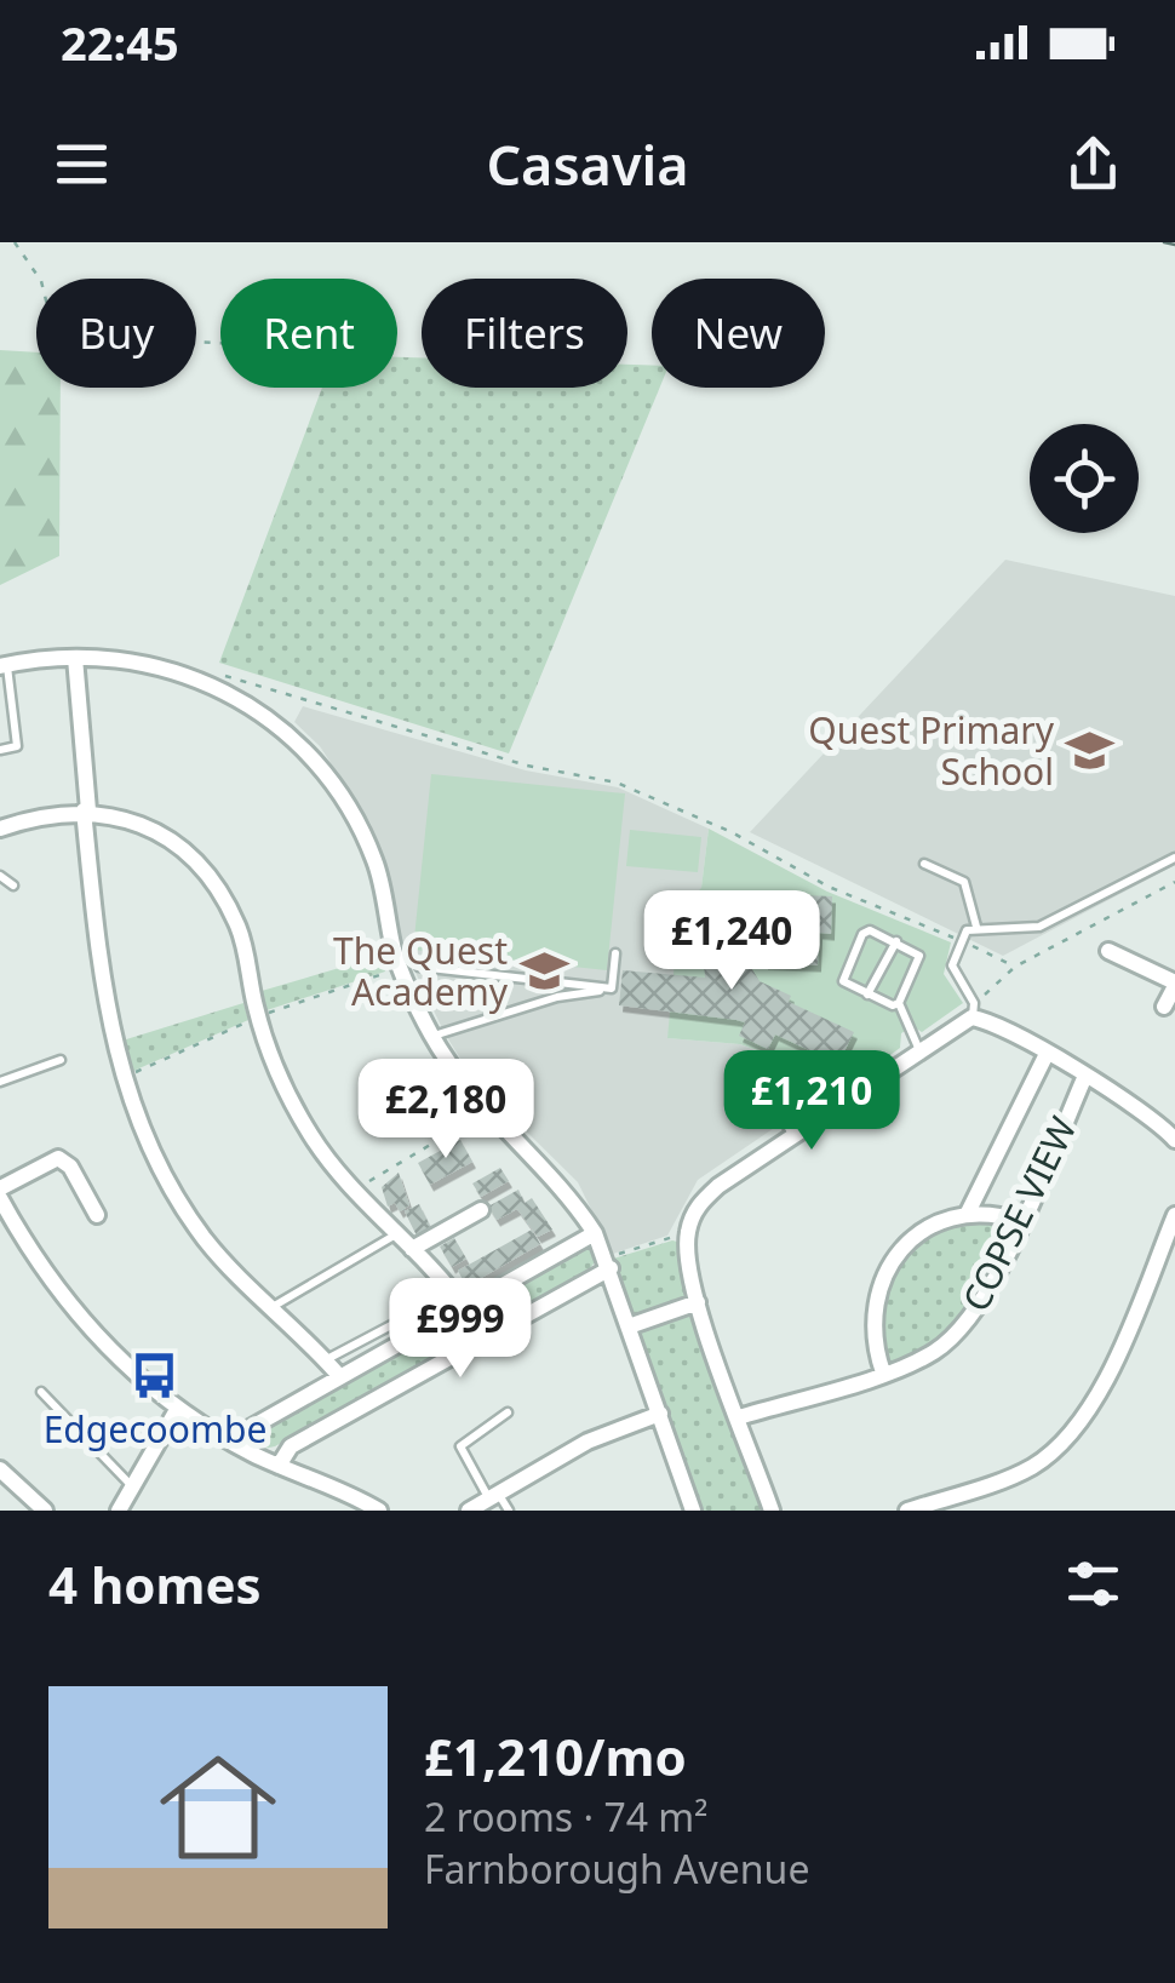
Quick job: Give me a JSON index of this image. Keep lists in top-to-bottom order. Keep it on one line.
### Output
{"streets":{"street":["COPSE VIEW"]},"places":{"school or university":["Quest Primary School","The Quest Academy"],"bus stop":["Edgecoombe"]},"page":{"status":"22:45","header":"Casavia","chip":["Buy","Rent","Filters","New"],"price":["£1,240","£1,210","£2,180","£999"],"heading":"4 homes","list":[{"name":"£1,210/mo","note":"2 rooms · 74 m² · Farnborough Avenue"}]}}
